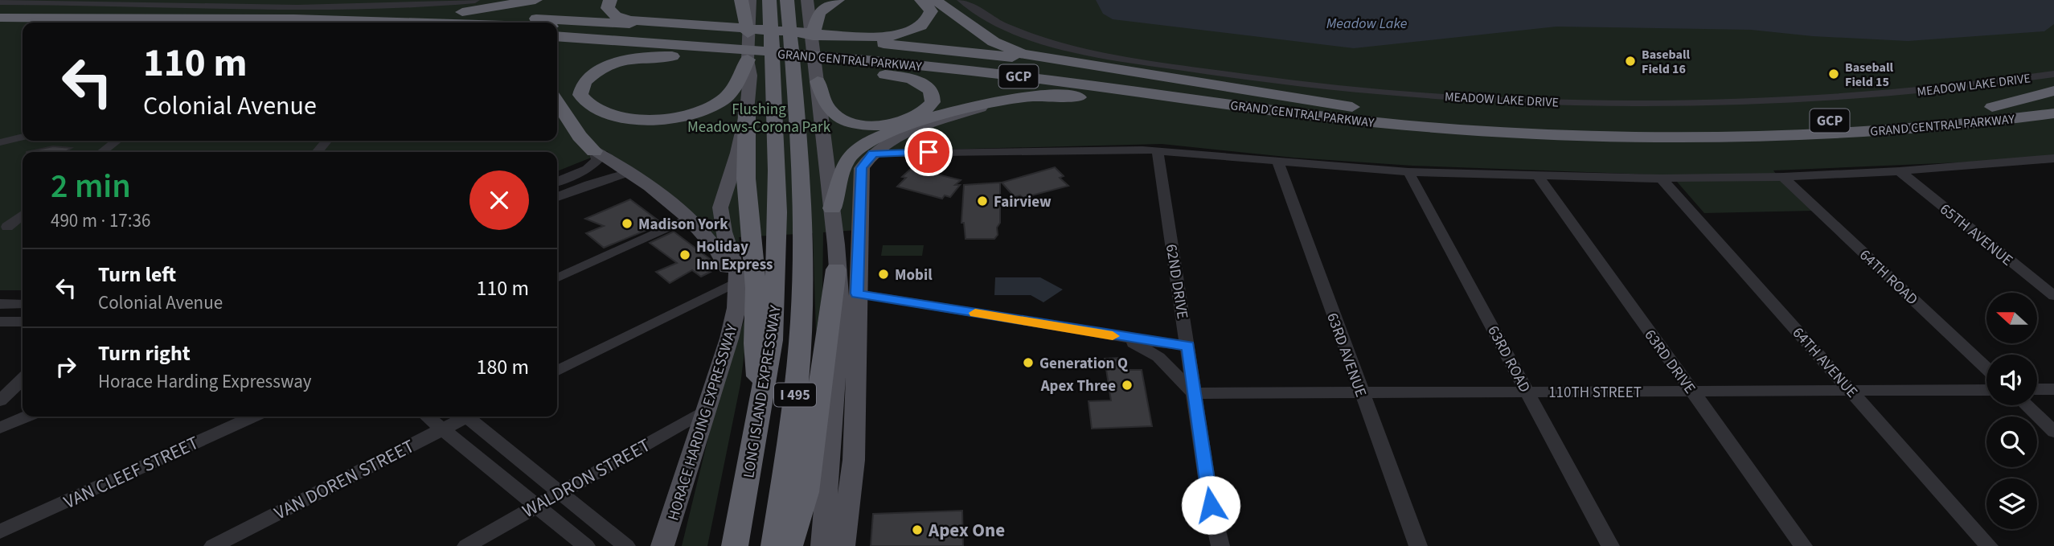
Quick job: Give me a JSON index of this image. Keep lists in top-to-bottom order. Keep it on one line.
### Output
{"streets":{"highway":["GRAND CENTRAL PARKWAY","GCP","LONG ISLAND EXPRESSWAY","I 495"],"main road":["HORACE HARDING EXPRESSWAY"],"street":["MEADOW LAKE DRIVE","65TH AVENUE","64TH ROAD","62ND DRIVE","63RD AVENUE","63RD ROAD","63RD DRIVE","64TH AVENUE","110TH STREET","VAN CLEEF STREET","WALDRON STREET","VAN DOREN STREET"]},"crossings":[["62ND DRIVE","110TH STREET"],["63RD AVENUE","110TH STREET"],["63RD ROAD","110TH STREET"],["63RD DRIVE","110TH STREET"],["64TH AVENUE","110TH STREET"],["HORACE HARDING EXPRESSWAY","WALDRON STREET"]],"water":["Meadow Lake"],"parks":["Flushing Meadows-Corona Park"],"places":["Baseball Field 16","Baseball Field 15","Fairview","Madison York","Holiday Inn Express","Mobil","Generation Q","Apex Three","Apex One"],"north":"left","page":{"turn":["110 m","Colonial Avenue"],"heading":["2 min","490 m · 17:36"],"list":[{"name":"Turn left","note":"Colonial Avenue","value":"110 m"},{"name":"Turn right","note":"Horace Harding Expressway","value":"180 m"}]}}
